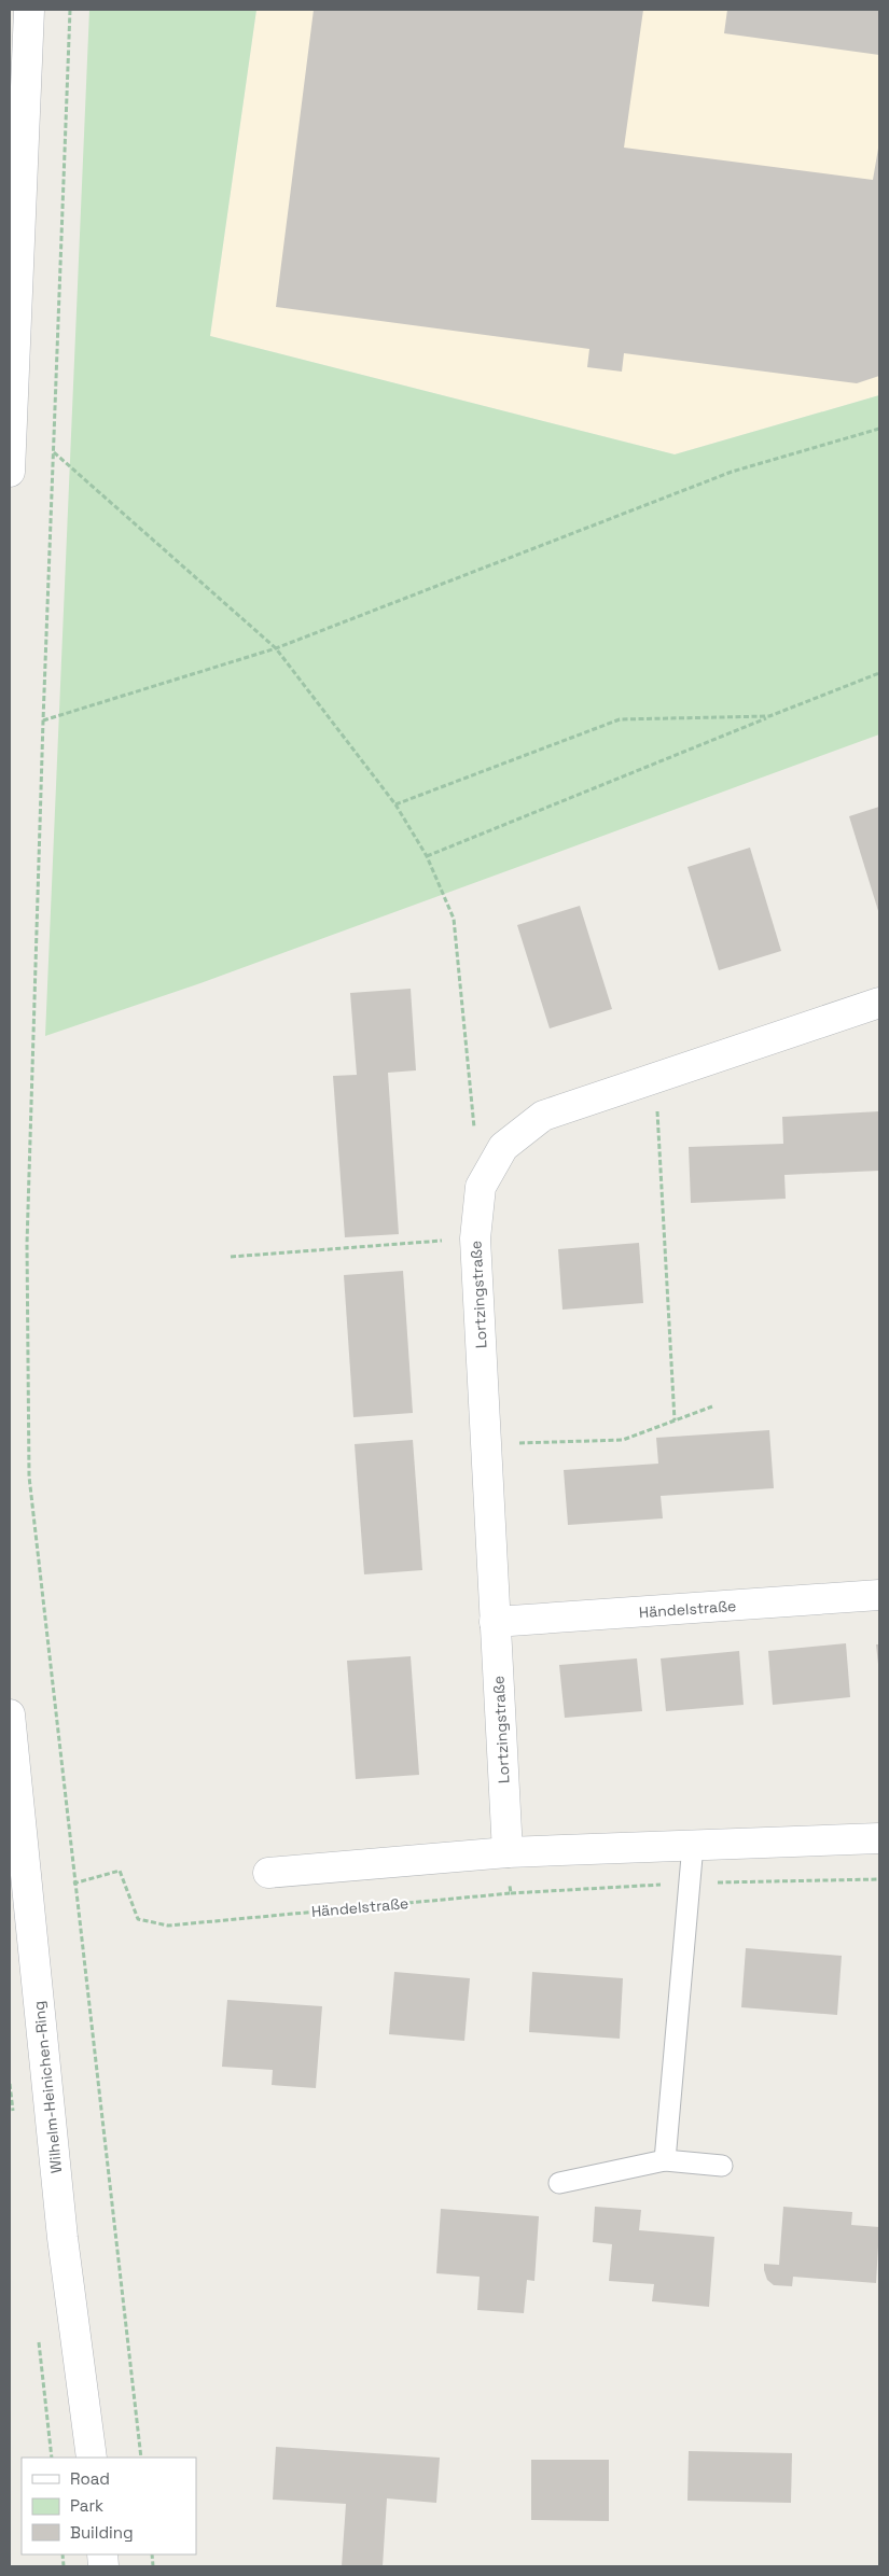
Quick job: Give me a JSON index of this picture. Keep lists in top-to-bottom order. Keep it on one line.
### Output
{"streets":{"street":["Lortzingstraße","Händelstraße","Wilhelm-Heinichen-Ring"]},"crossings":[["Lortzingstraße","Händelstraße"]],"legend":["Road","Park","Building"]}
